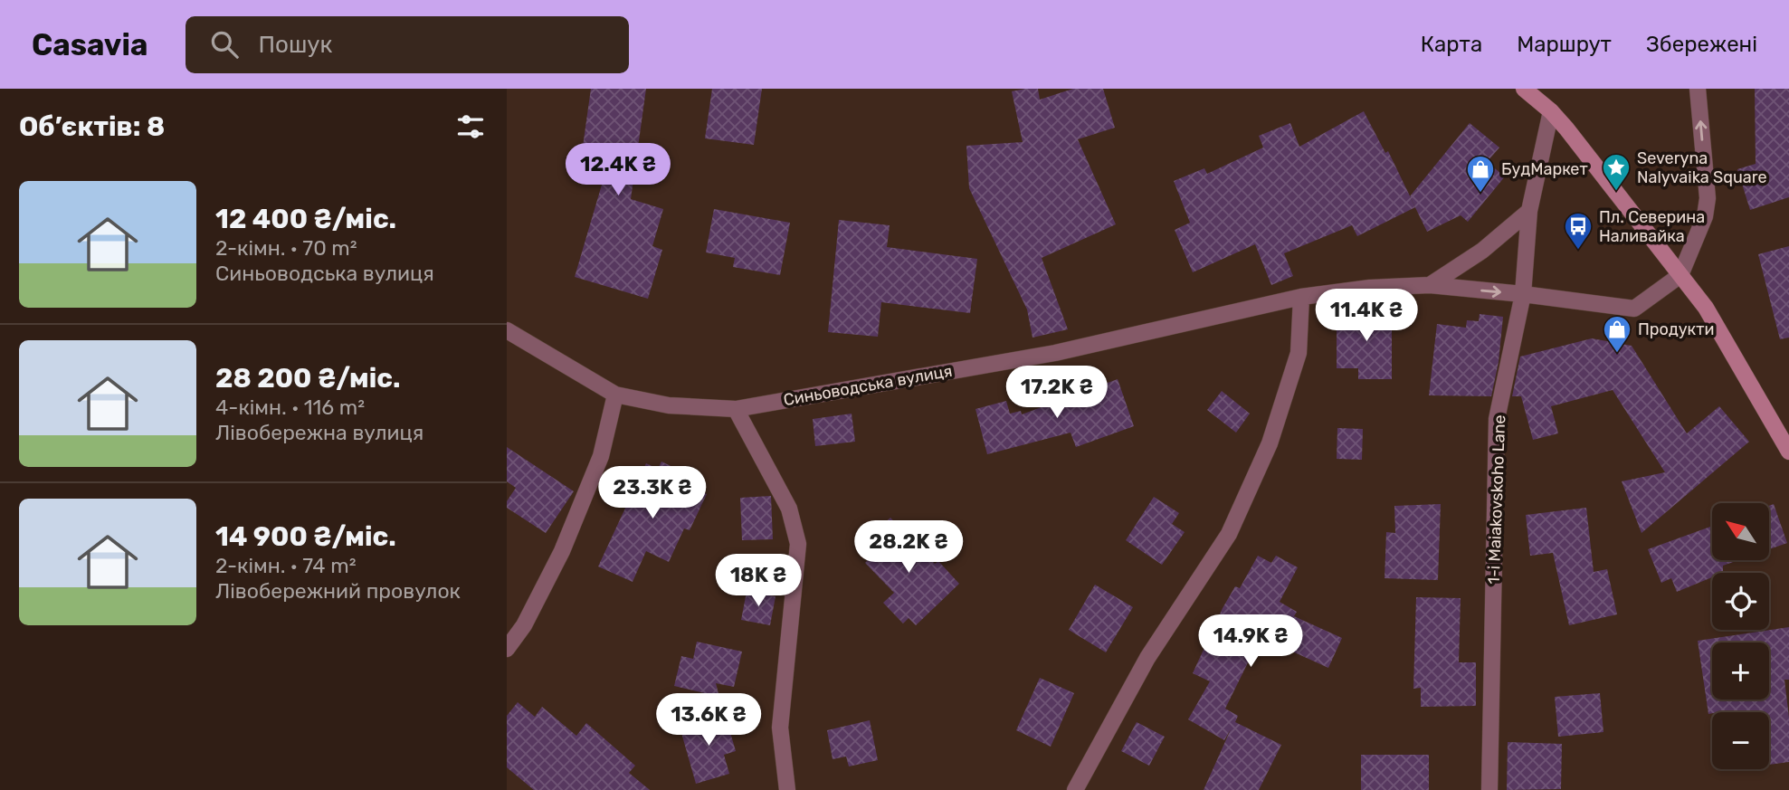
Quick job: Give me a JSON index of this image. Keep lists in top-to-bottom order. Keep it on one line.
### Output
{"streets":{"street":["Синьоводська вулиця","1-i Maiakovskoho Lane"]},"crossings":[["Синьоводська вулиця","1-i Maiakovskoho Lane"]],"places":{"place":["Severyna Nalyvaika Square"],"shop":["БудМаркет","Продукти"],"bus stop":["Пл. Северина Наливайка"]},"north":"top left","page":{"header":"Casavia","search":"Пошук","nav":["Карта","Маршрут","Збережені"],"heading":"Об’єктів: 8","price":["12.4K ₴","11.4K ₴","17.2K ₴","23.3K ₴","28.2K ₴","18K ₴","14.9K ₴","13.6K ₴"],"list":[{"name":"12 400 ₴/міс.","note":"2-кімн. · 70 m² · Синьоводська вулиця"},{"name":"28 200 ₴/міс.","note":"4-кімн. · 116 m² · Лівобережна вулиця"},{"name":"14 900 ₴/міс.","note":"2-кімн. · 74 m² · Лівобережний провулок"}],"map_buttons":["+","−"]}}
